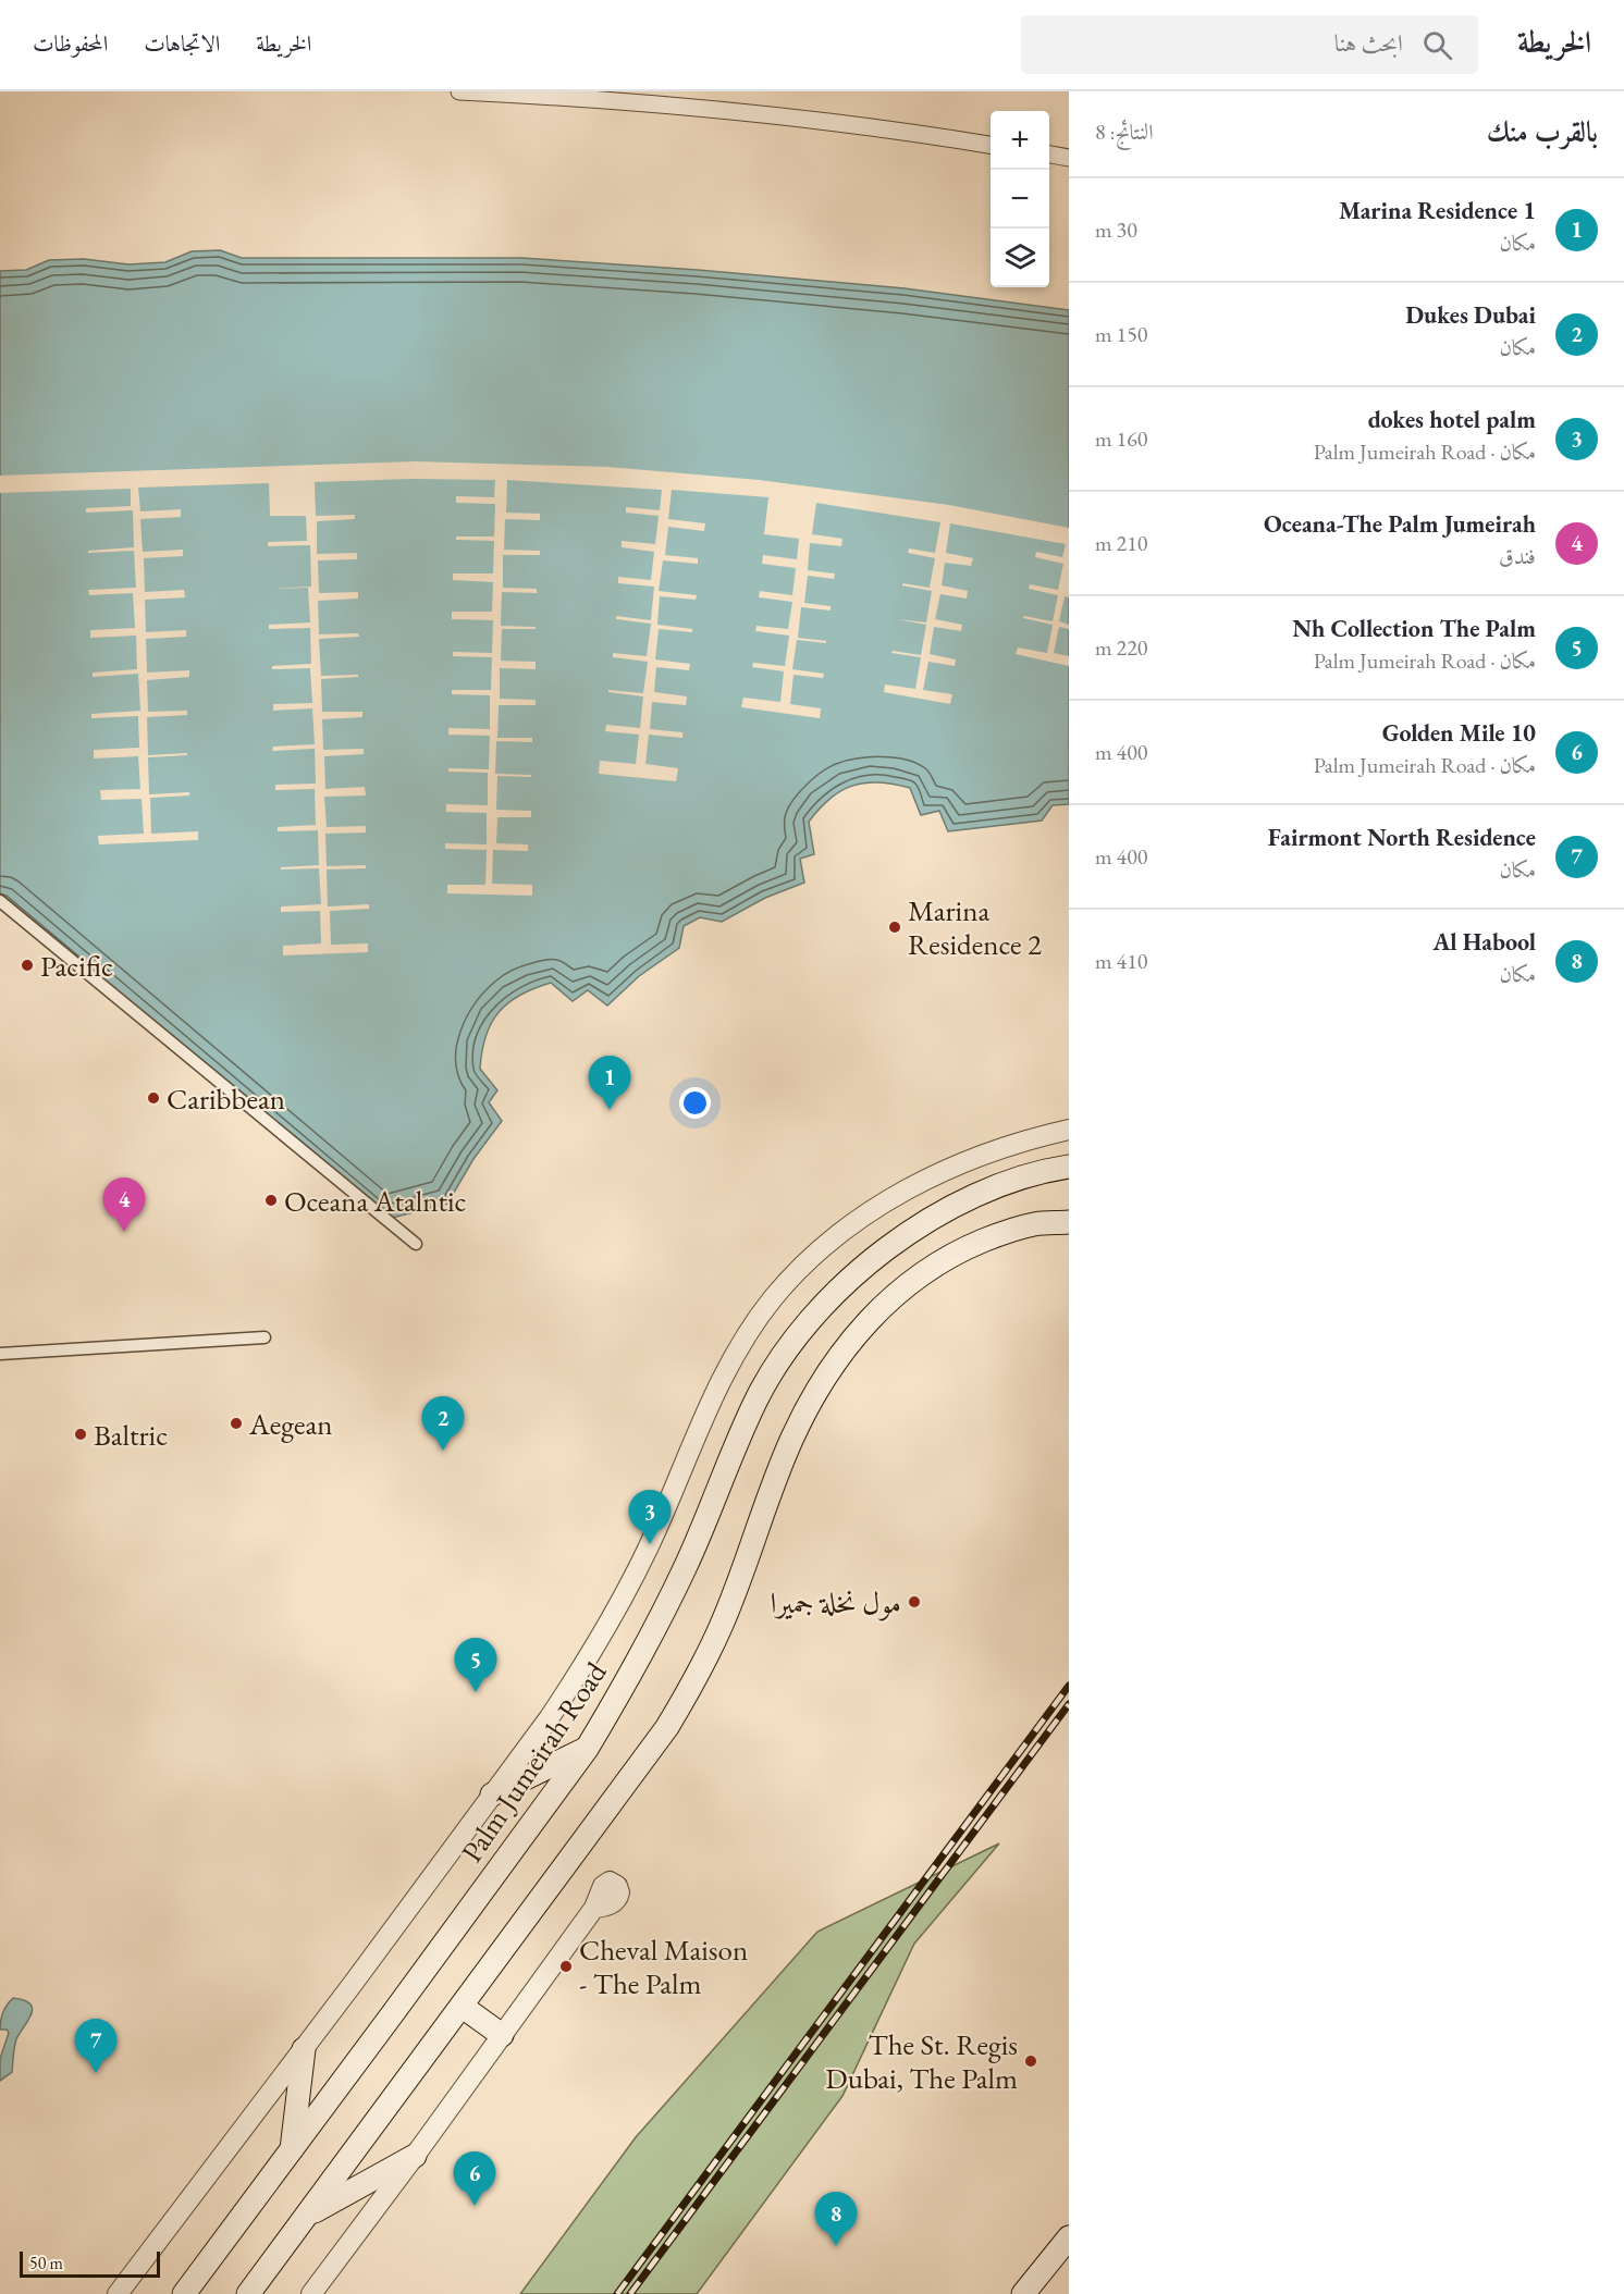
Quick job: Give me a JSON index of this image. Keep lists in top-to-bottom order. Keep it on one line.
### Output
{"streets":{"main road":["Palm Jumeirah Road"]},"places":["Marina Residence 2","Pacific","Caribbean","Oceana Atalntic","Aegean","Baltric","مول نخلة جميرا","Cheval Maison - The Palm","The St. Regis Dubai, The Palm"],"scale_bar":"50 m","page":{"header":"الخريطة","search":"ابحث هنا","nav":["الخريطة","الاتجاهات","المحفوظات"],"heading":["بالقرب منك","النتائج: 8"],"map_buttons":["+","−"],"list":[{"mark":"1","name":"Marina Residence 1","note":"مكان","value":"30 m"},{"mark":"2","name":"Dukes Dubai","note":"مكان","value":"150 m"},{"mark":"3","name":"dokes hotel palm","note":"مكان · Palm Jumeirah Road","value":"160 m"},{"mark":"4","name":"Oceana-The Palm Jumeirah","note":"فندق","value":"210 m"},{"mark":"5","name":"Nh Collection The Palm","note":"مكان · Palm Jumeirah Road","value":"220 m"},{"mark":"6","name":"Golden Mile 10","note":"مكان · Palm Jumeirah Road","value":"400 m"},{"mark":"7","name":"Fairmont North Residence","note":"مكان","value":"400 m"},{"mark":"8","name":"Al Habool","note":"مكان","value":"410 m"}],"pins":["1","4","2","3","5","7","6","8"],"scale":"50 m"}}
